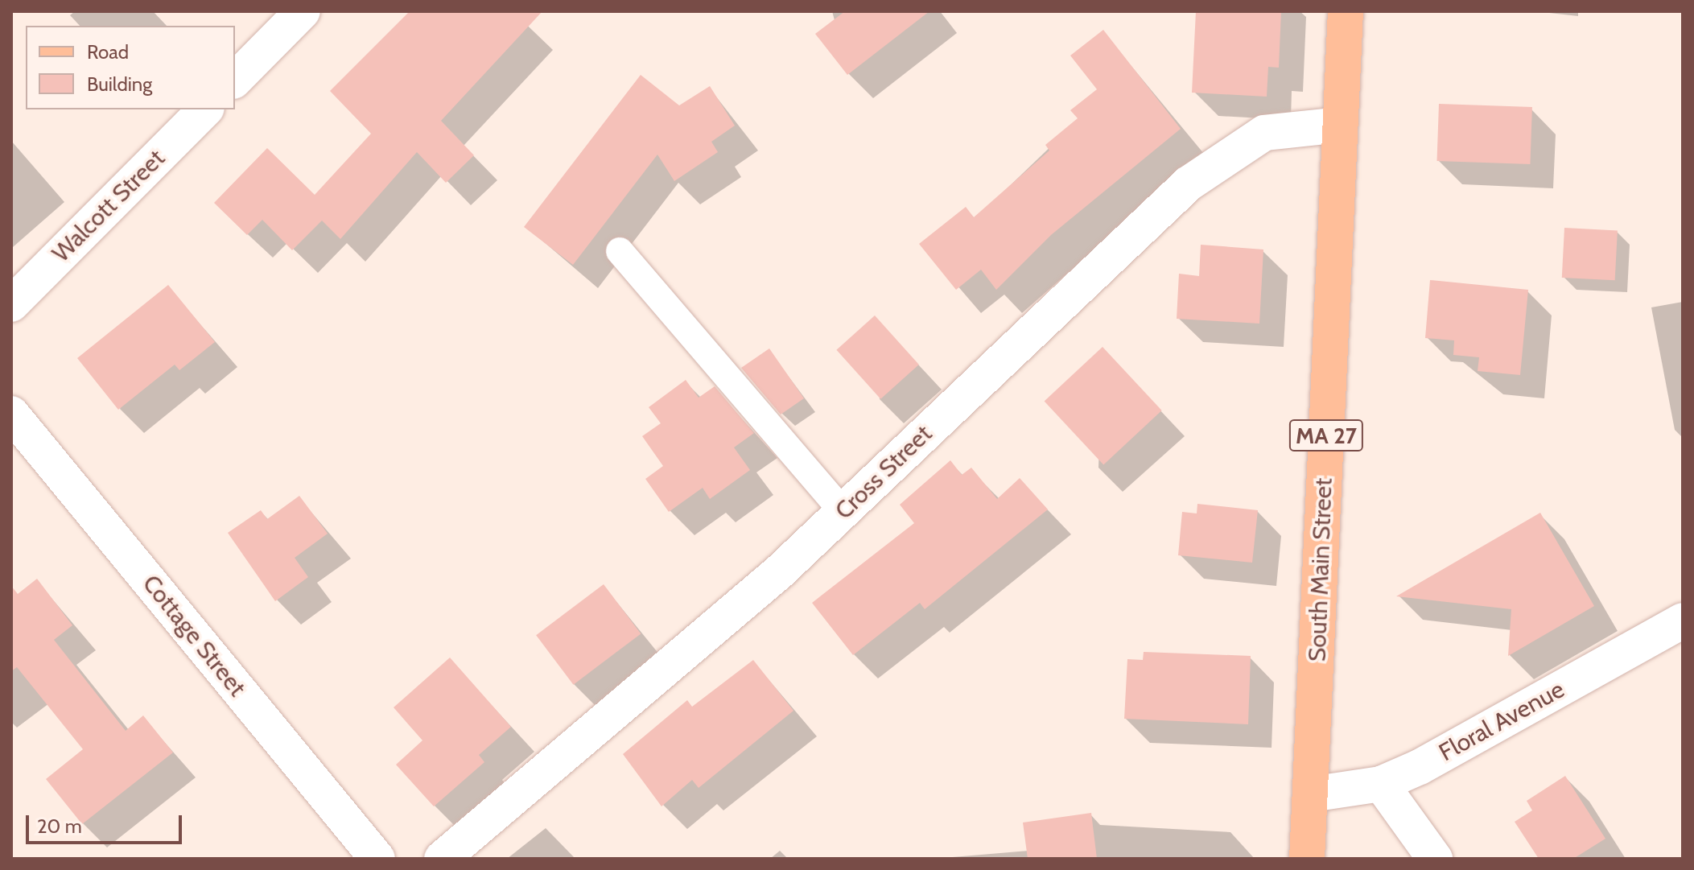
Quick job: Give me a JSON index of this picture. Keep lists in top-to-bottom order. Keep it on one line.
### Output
{"streets":{"main road":["MA 27","South Main Street"],"street":["Walcott Street","Cross Street","Cottage Street","Floral Avenue"]},"crossings":[["Cross Street","South Main Street"],["South Main Street","Floral Avenue"]],"legend":["Road","Building"],"scale_bar":"20 m"}
